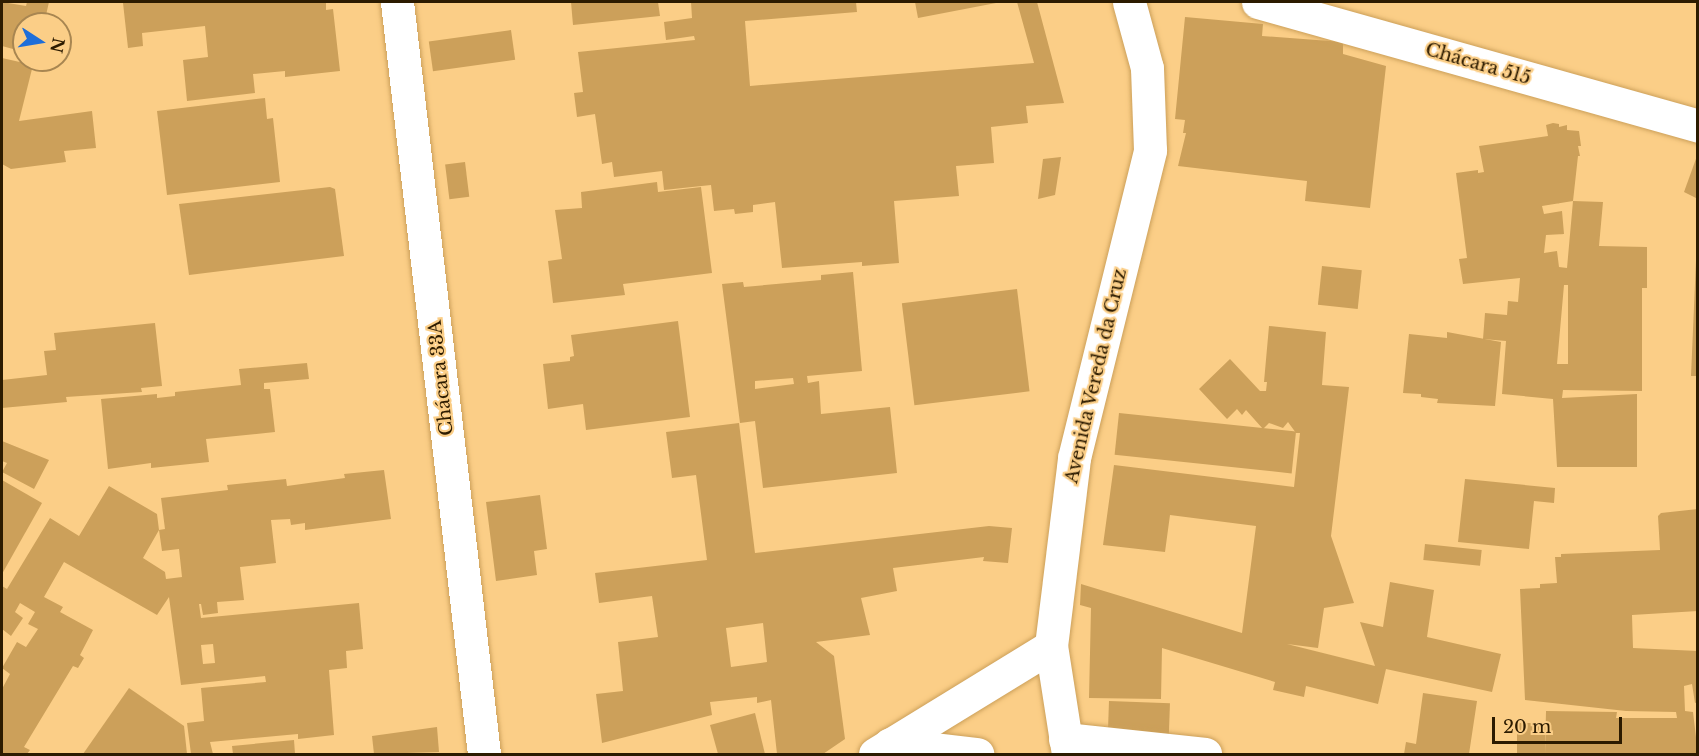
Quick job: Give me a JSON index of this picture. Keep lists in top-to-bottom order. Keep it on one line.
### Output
{"streets":{"street":["Chácara 515","Avenida Vereda da Cruz","Chácara 33A"]},"scale_bar":"20 m","north":"right"}
